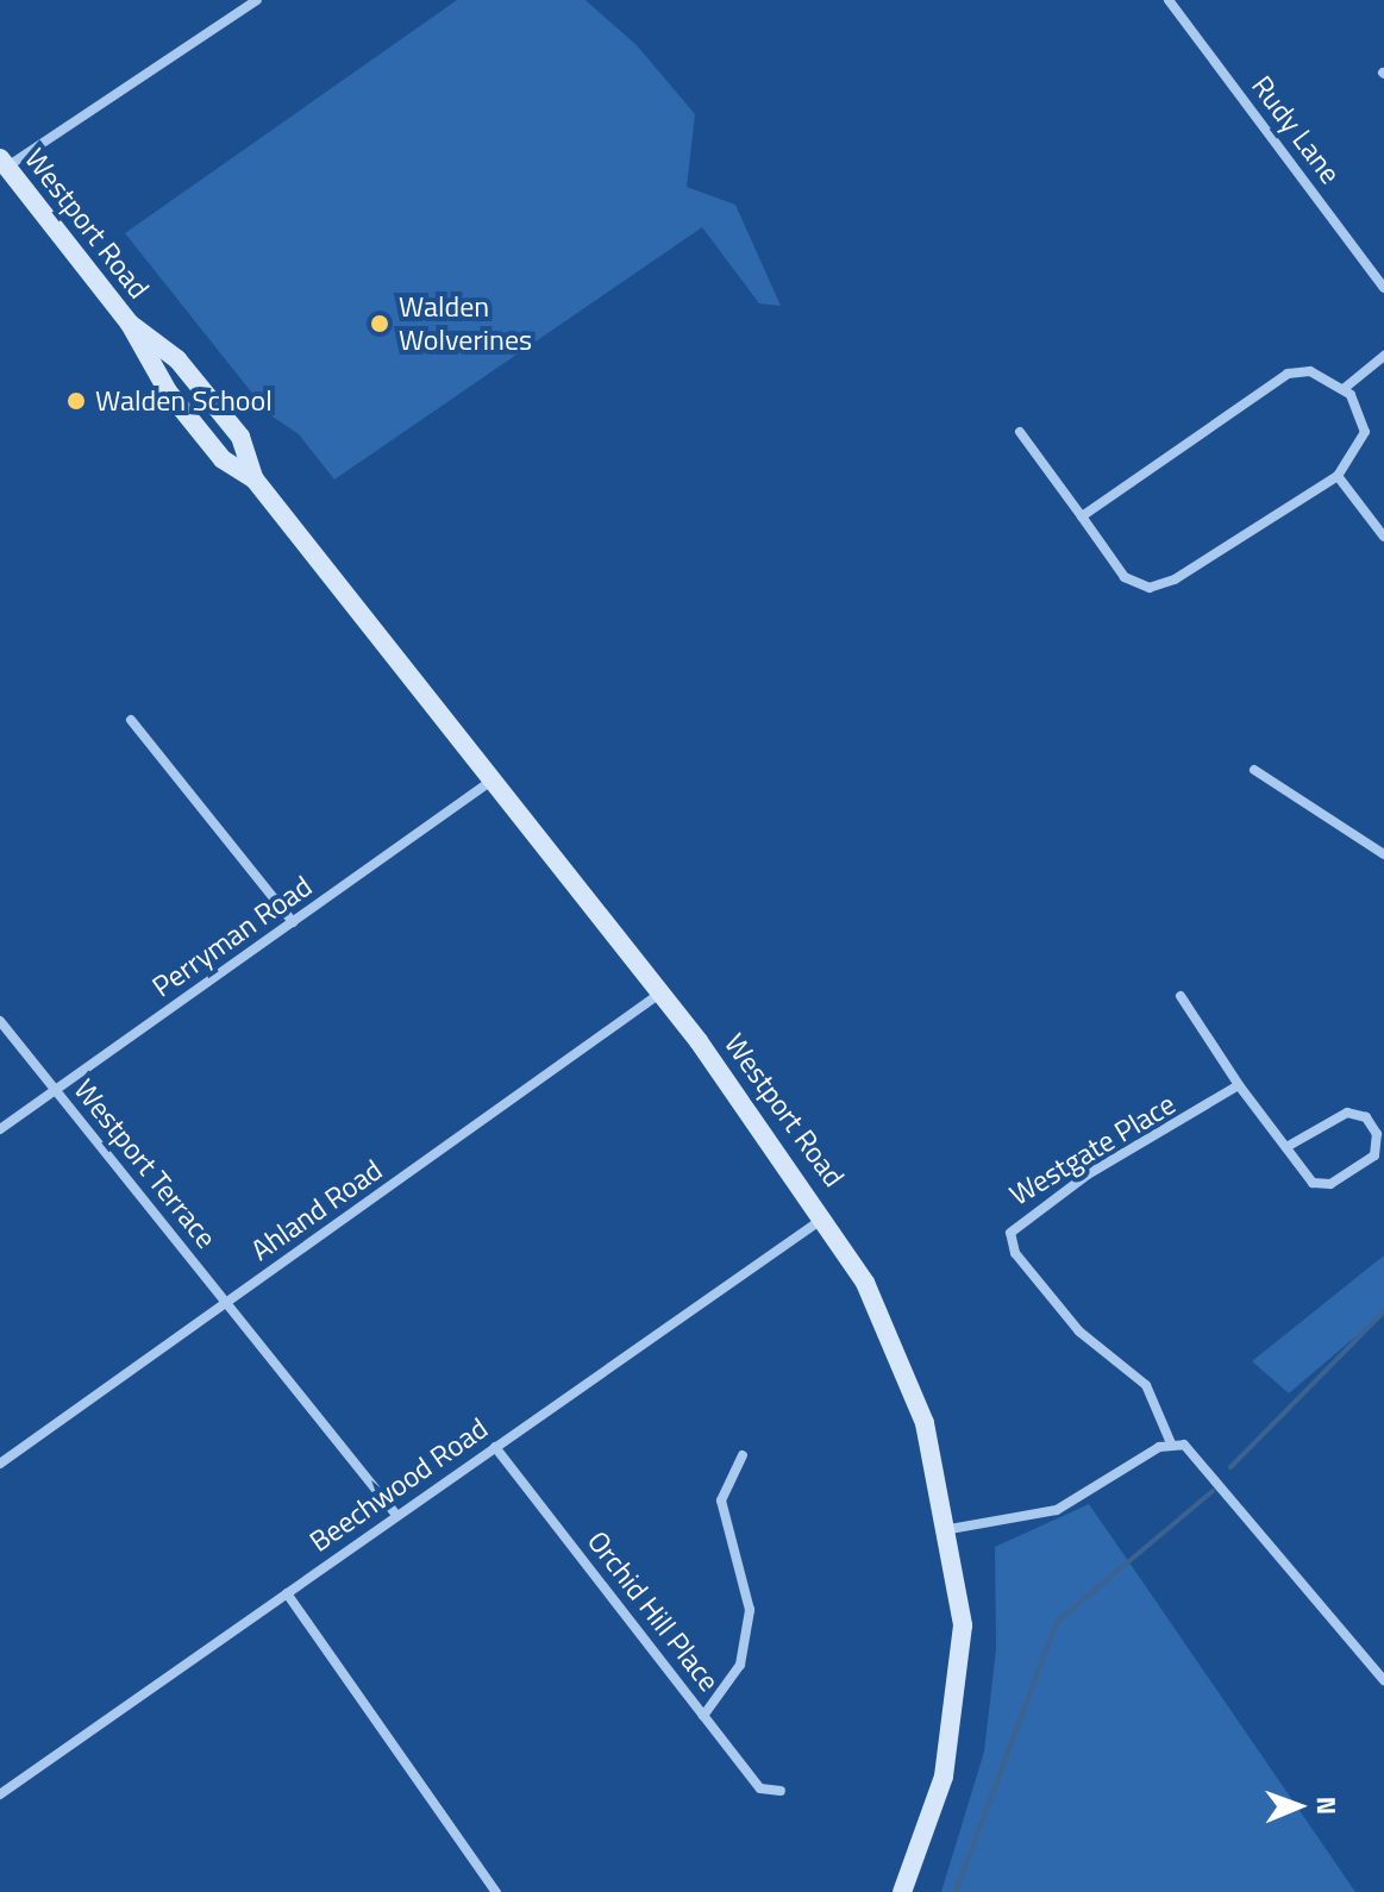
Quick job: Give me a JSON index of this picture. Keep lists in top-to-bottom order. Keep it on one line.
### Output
{"streets":{"main road":["Westport Road"],"street":["Rudy Lane","Perryman Road","Westgate Place","Westport Terrace","Ahland Road","Beechwood Road","Orchid Hill Place"]},"crossings":[["Westport Road","Perryman Road"],["Westport Road","Ahland Road"],["Westport Road","Beechwood Road"],["Perryman Road","Westport Terrace"],["Westport Terrace","Ahland Road"],["Westport Terrace","Beechwood Road"],["Beechwood Road","Orchid Hill Place"]],"places":["Walden Wolverines","Walden School"],"north":"right"}
